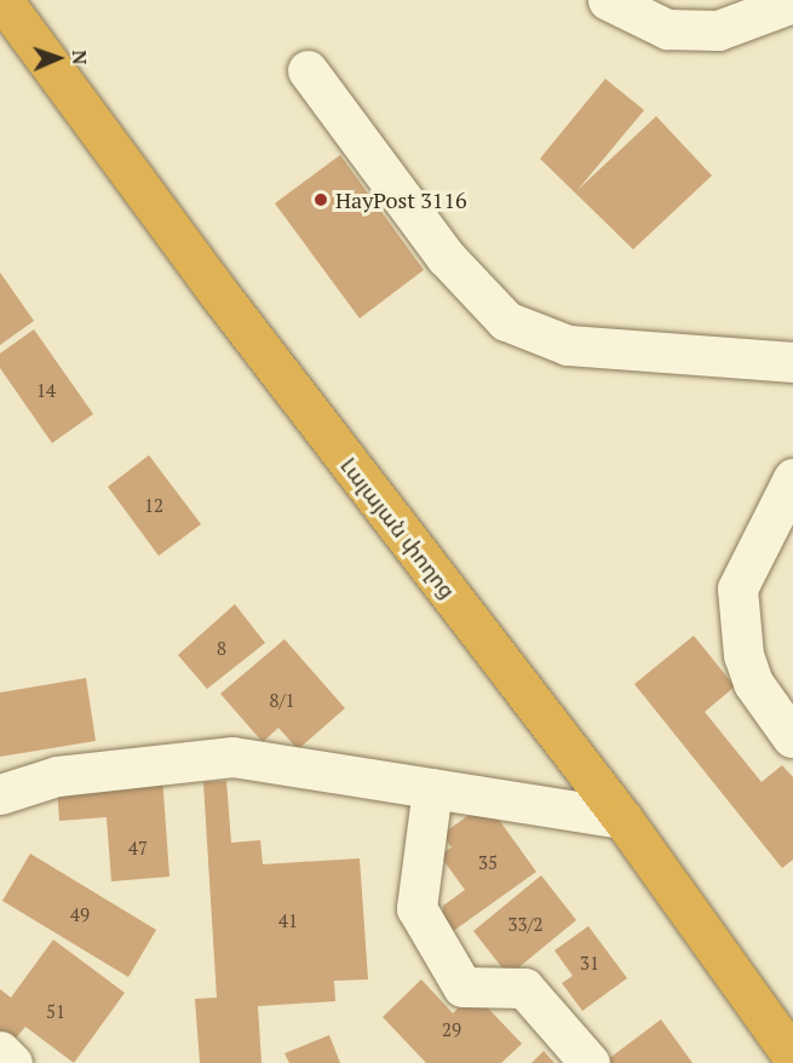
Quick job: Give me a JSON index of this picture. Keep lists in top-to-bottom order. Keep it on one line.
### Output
{"streets":{"highway":["Լալայան փողոց"]},"places":["HayPost 3116"],"house_numbers":["14","12","8","8/1","47","35","49","41","33/2","31","51","29"],"north":"right"}
